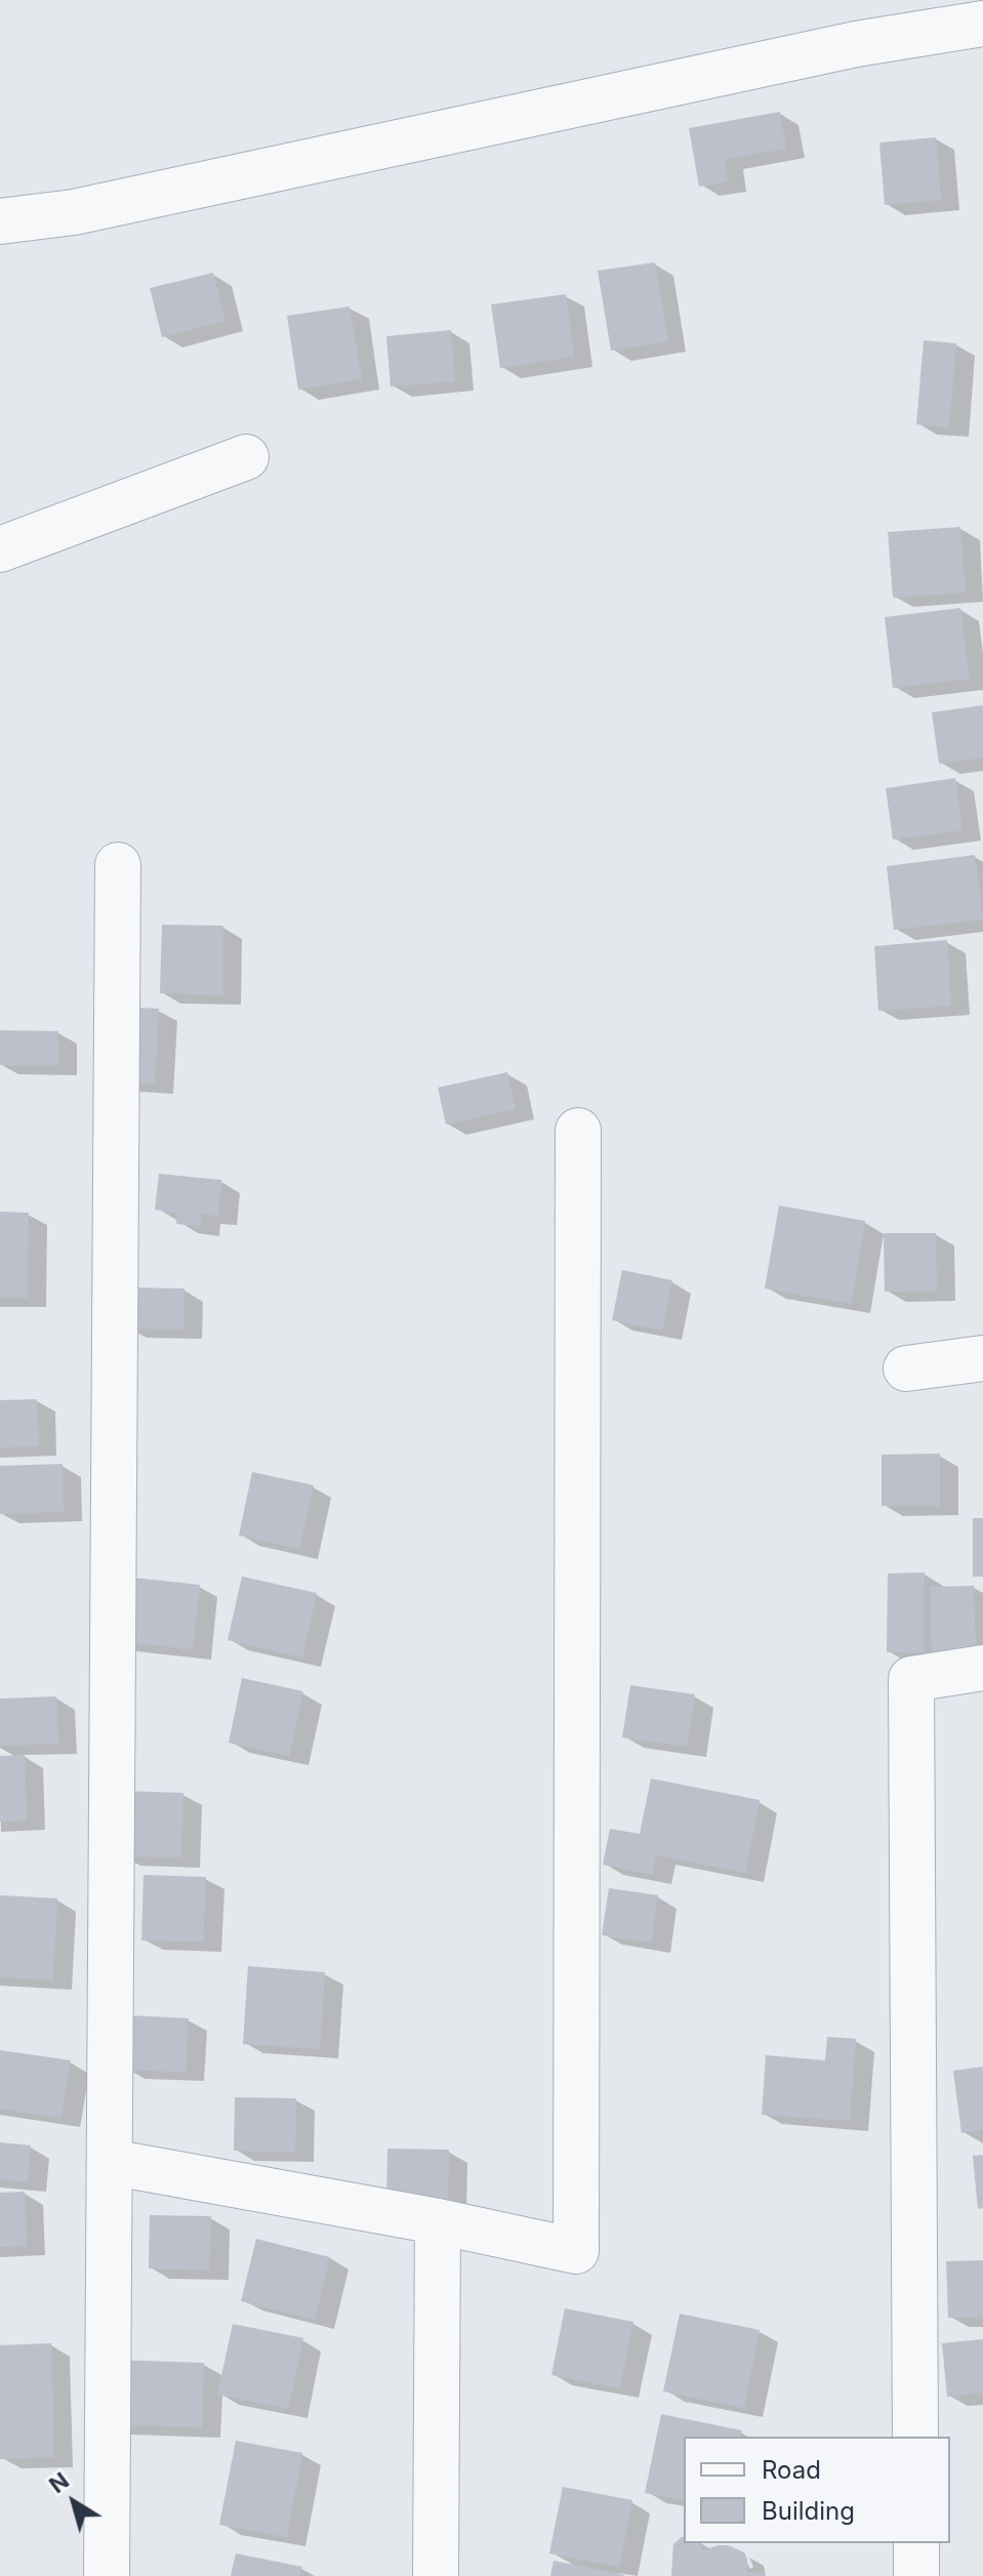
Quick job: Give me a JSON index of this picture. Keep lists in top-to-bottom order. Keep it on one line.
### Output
{"legend":["Road","Building"],"north":"top left"}
